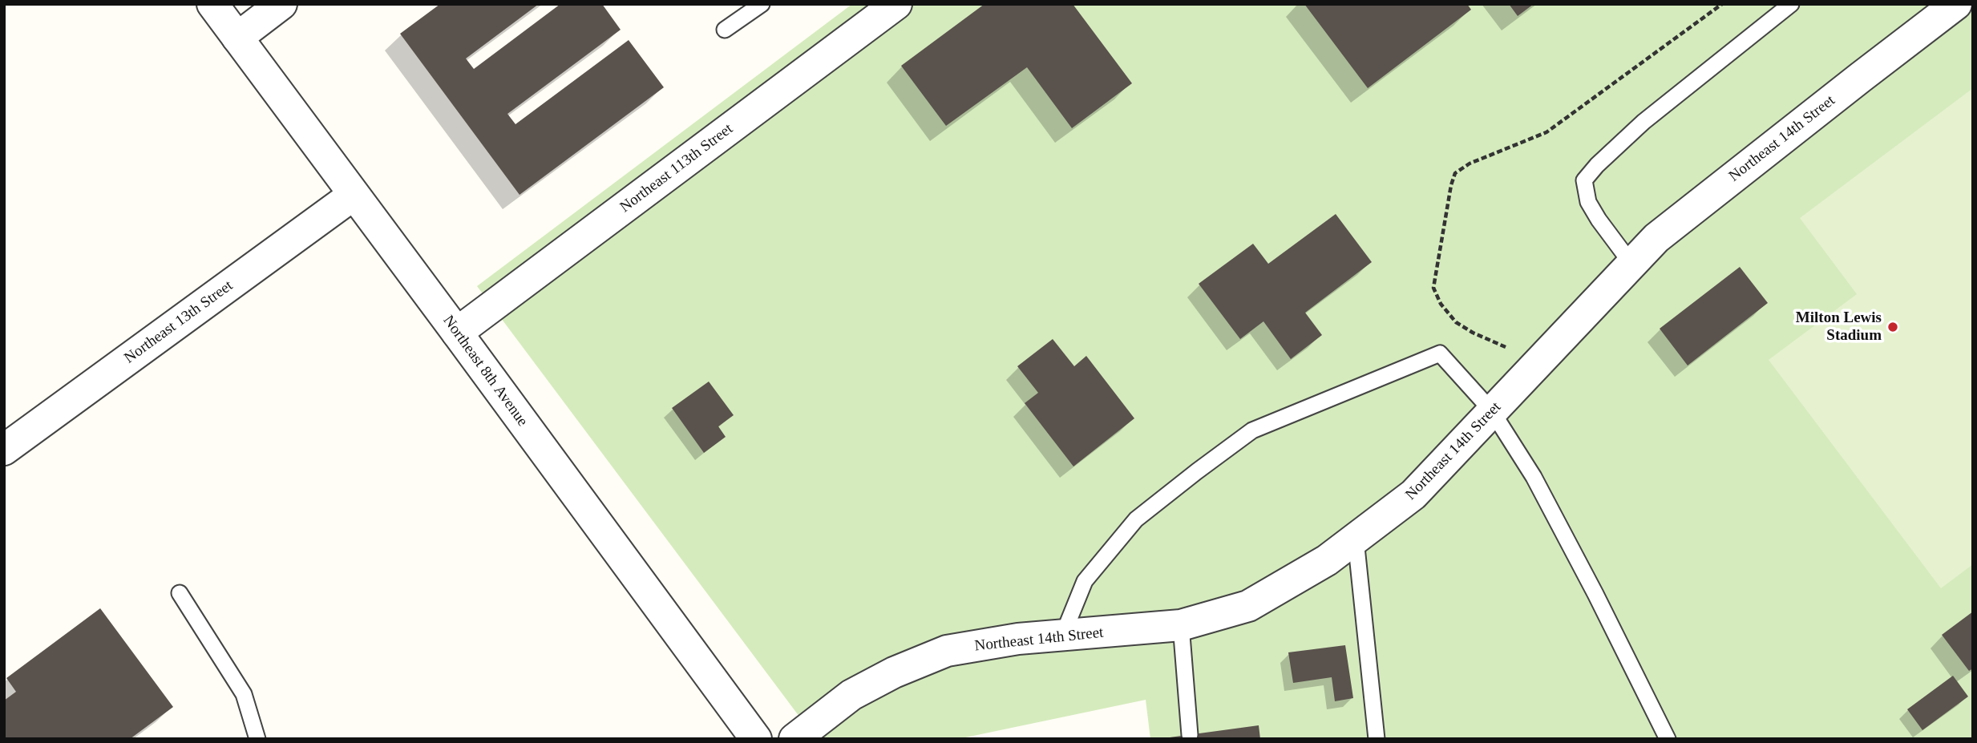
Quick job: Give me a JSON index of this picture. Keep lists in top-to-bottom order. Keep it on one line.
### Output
{"streets":{"street":["Northeast 14th Street","Northeast 113th Street","Northeast 13th Street","Northeast 8th Avenue"]},"crossings":[["Northeast 113th Street","Northeast 8th Avenue"],["Northeast 13th Street","Northeast 8th Avenue"]],"places":["Milton Lewis Stadium"]}
